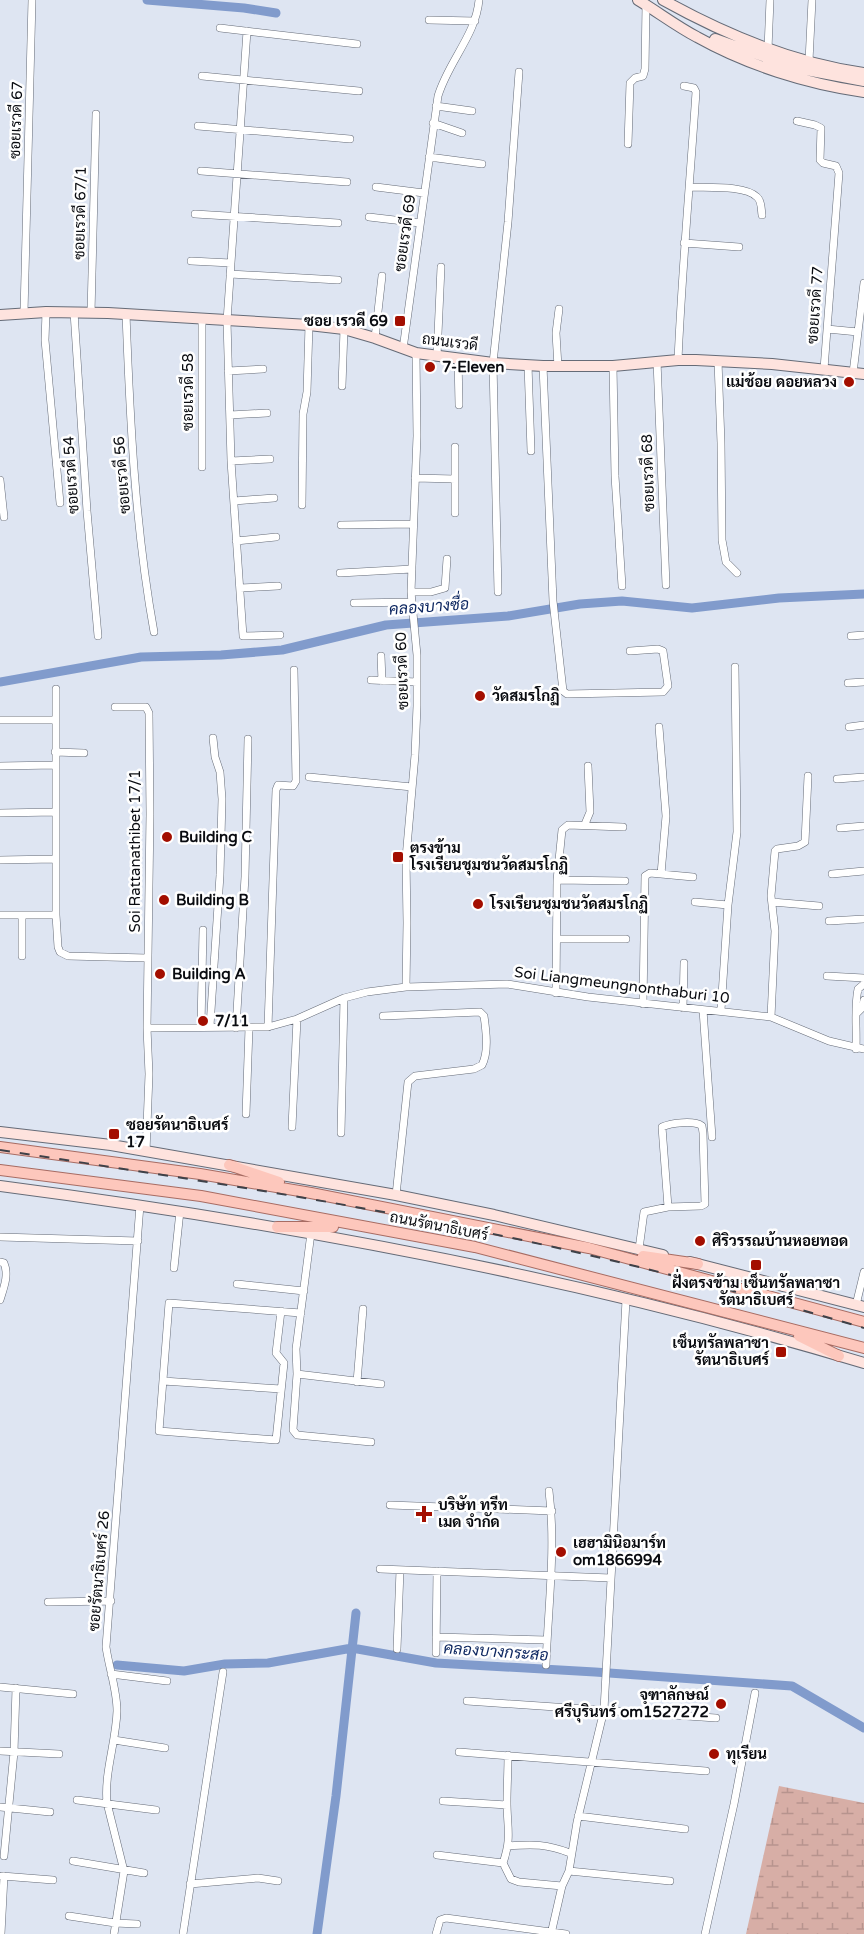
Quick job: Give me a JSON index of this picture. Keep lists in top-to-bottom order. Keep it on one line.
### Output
{"streets":{"main road":["ถนนเรวดี","ถนนรัตนาธิเบศร์"],"street":["ซอยเรวดี 67","ซอยเรวดี 67/1","ซอยเรวดี 69","ซอยเรวดี 77","ซอยเรวดี 58","ซอยเรวดี 68","ซอยเรวดี 54","ซอยเรวดี 56","ซอยเรวดี 60","Soi Rattanathibet 17/1","Soi Liangmeungnonthaburi 10","ซอยรัตนาธิเบศร์ 26"]},"crossings":[["ซอยเรวดี 67","ถนนเรวดี"],["ซอยเรวดี 67/1","ถนนเรวดี"],["ซอยเรวดี 69","ถนนเรวดี"],["ซอยเรวดี 77","ถนนเรวดี"],["ถนนเรวดี","ซอยเรวดี 58"],["ถนนเรวดี","ซอยเรวดี 68"],["ถนนเรวดี","ซอยเรวดี 54"],["ถนนเรวดี","ซอยเรวดี 56"],["ถนนเรวดี","ซอยเรวดี 60"],["ซอยเรวดี 60","Soi Liangmeungnonthaburi 10"],["Soi Rattanathibet 17/1","Soi Liangmeungnonthaburi 10"],["ถนนรัตนาธิเบศร์","ซอยรัตนาธิเบศร์ 26"]],"water":["คลองบางซื่อ","คลองบางกระสอ"],"places":{"transit":["ซอย เรวดี 69","ตรงข้าม โรงเรียนชุมชนวัดสมรโกฏิ","ซอยรัตนาธิเบศร์ 17","ฝั่งตรงข้าม เซ็นทรัลพลาซา รัตนาธิเบศร์","เซ็นทรัลพลาซา รัตนาธิเบศร์"],"other":["7-Eleven","แม่ช้อย ดอยหลวง","วัดสมรโกฏิ","Building C","Building B","โรงเรียนชุมชนวัดสมรโกฏิ","Building A","7/11","ศิริวรรณบ้านหอยทอด","เฮฮามินิอมาร์ท om1866994","จุฑาลักษณ์ ศรีบุรินทร์ om1527272","ทุเรียน"],"health":["บริษัท ทรีท เมด จำกัด"]}}
